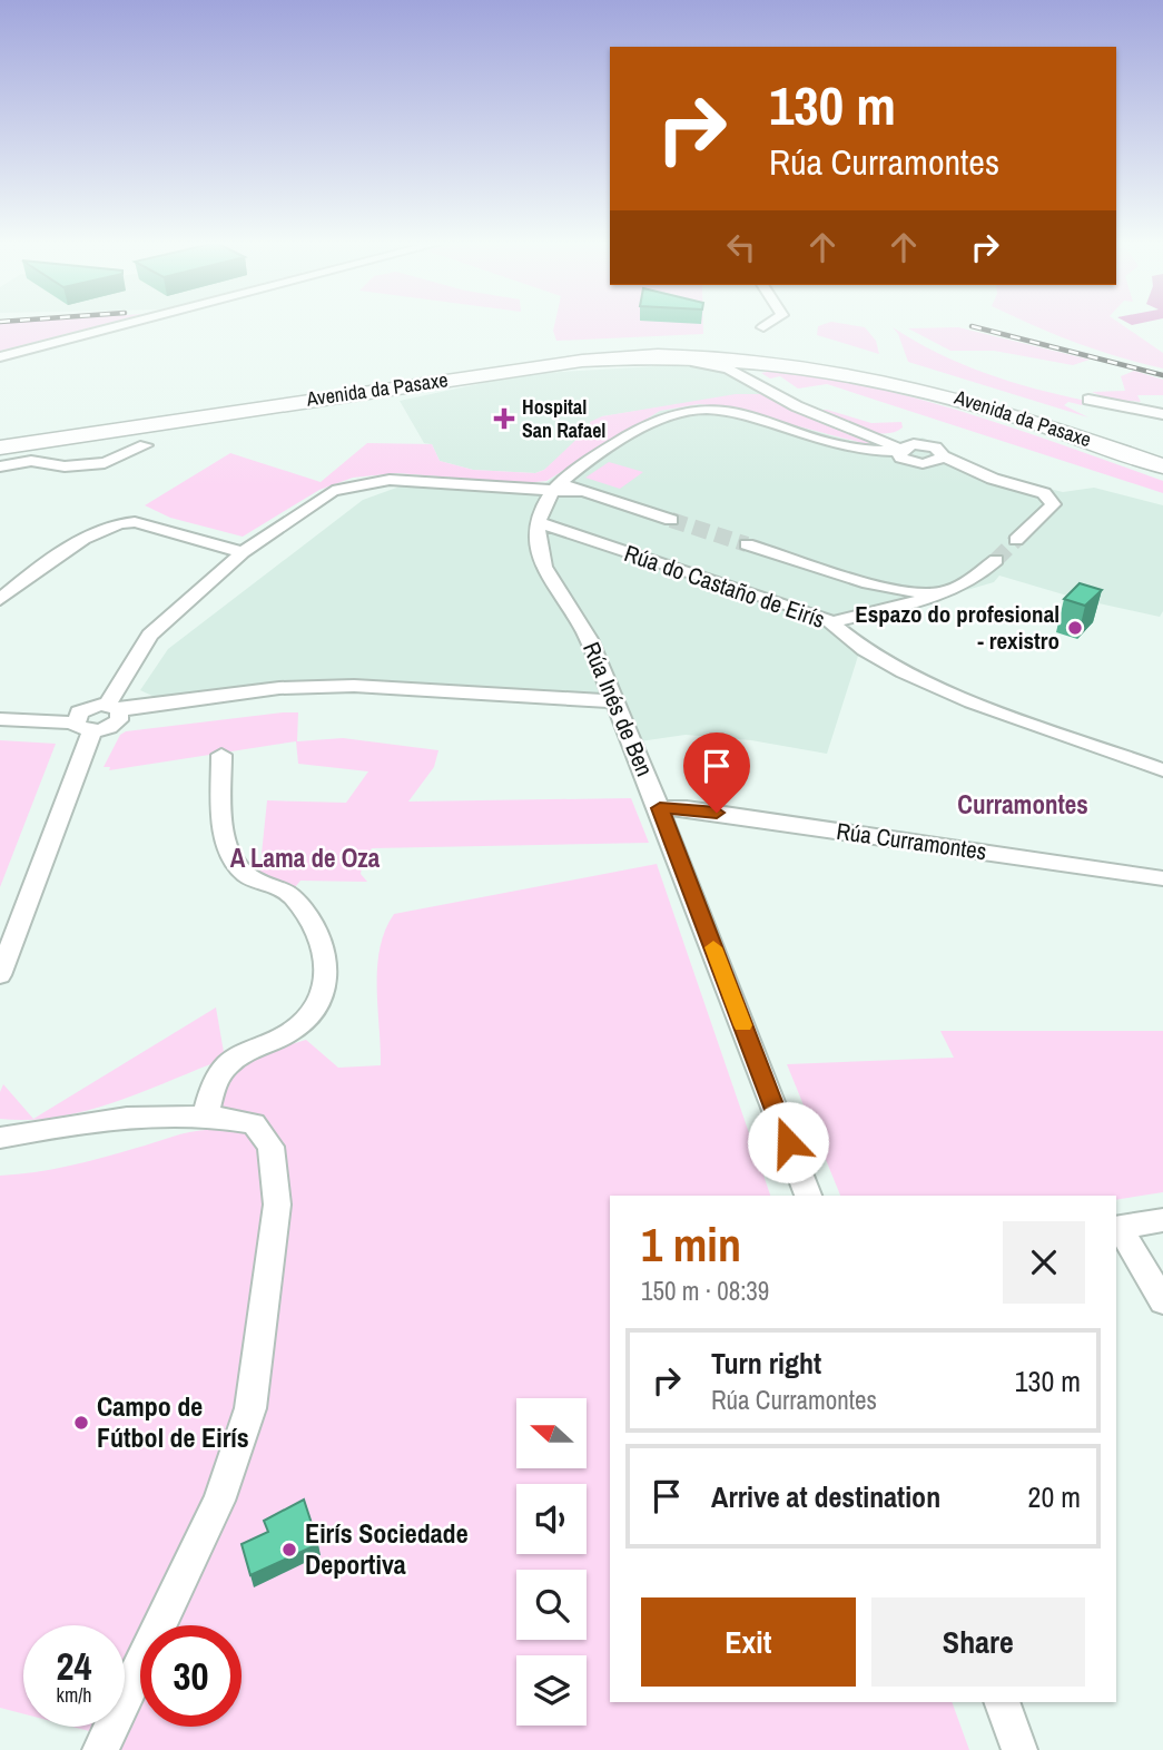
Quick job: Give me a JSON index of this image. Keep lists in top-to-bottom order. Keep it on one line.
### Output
{"streets":{"main road":["Avenida da Pasaxe"],"street":["Rúa do Castaño de Eirís","Rúa Inés de Ben","Rúa Curramontes"]},"crossings":[["Rúa do Castaño de Eirís","Rúa Inés de Ben"],["Rúa Inés de Ben","Rúa Curramontes"]],"districts":["Curramontes","A Lama de Oza"],"places":{"health":["Hospital San Rafael"],"other":["Espazo do profesional - rexistro","Campo de Fútbol de Eirís","Eirís Sociedade Deportiva"]},"north":"left","page":{"turn":["130 m","Rúa Curramontes"],"heading":["1 min","150 m · 08:39"],"list":[{"name":"Turn right","note":"Rúa Curramontes","value":"130 m"},{"name":"Arrive at destination","value":"20 m"}],"buttons":["Exit","Share"],"speed":"24 km/h","limit":"30"}}
